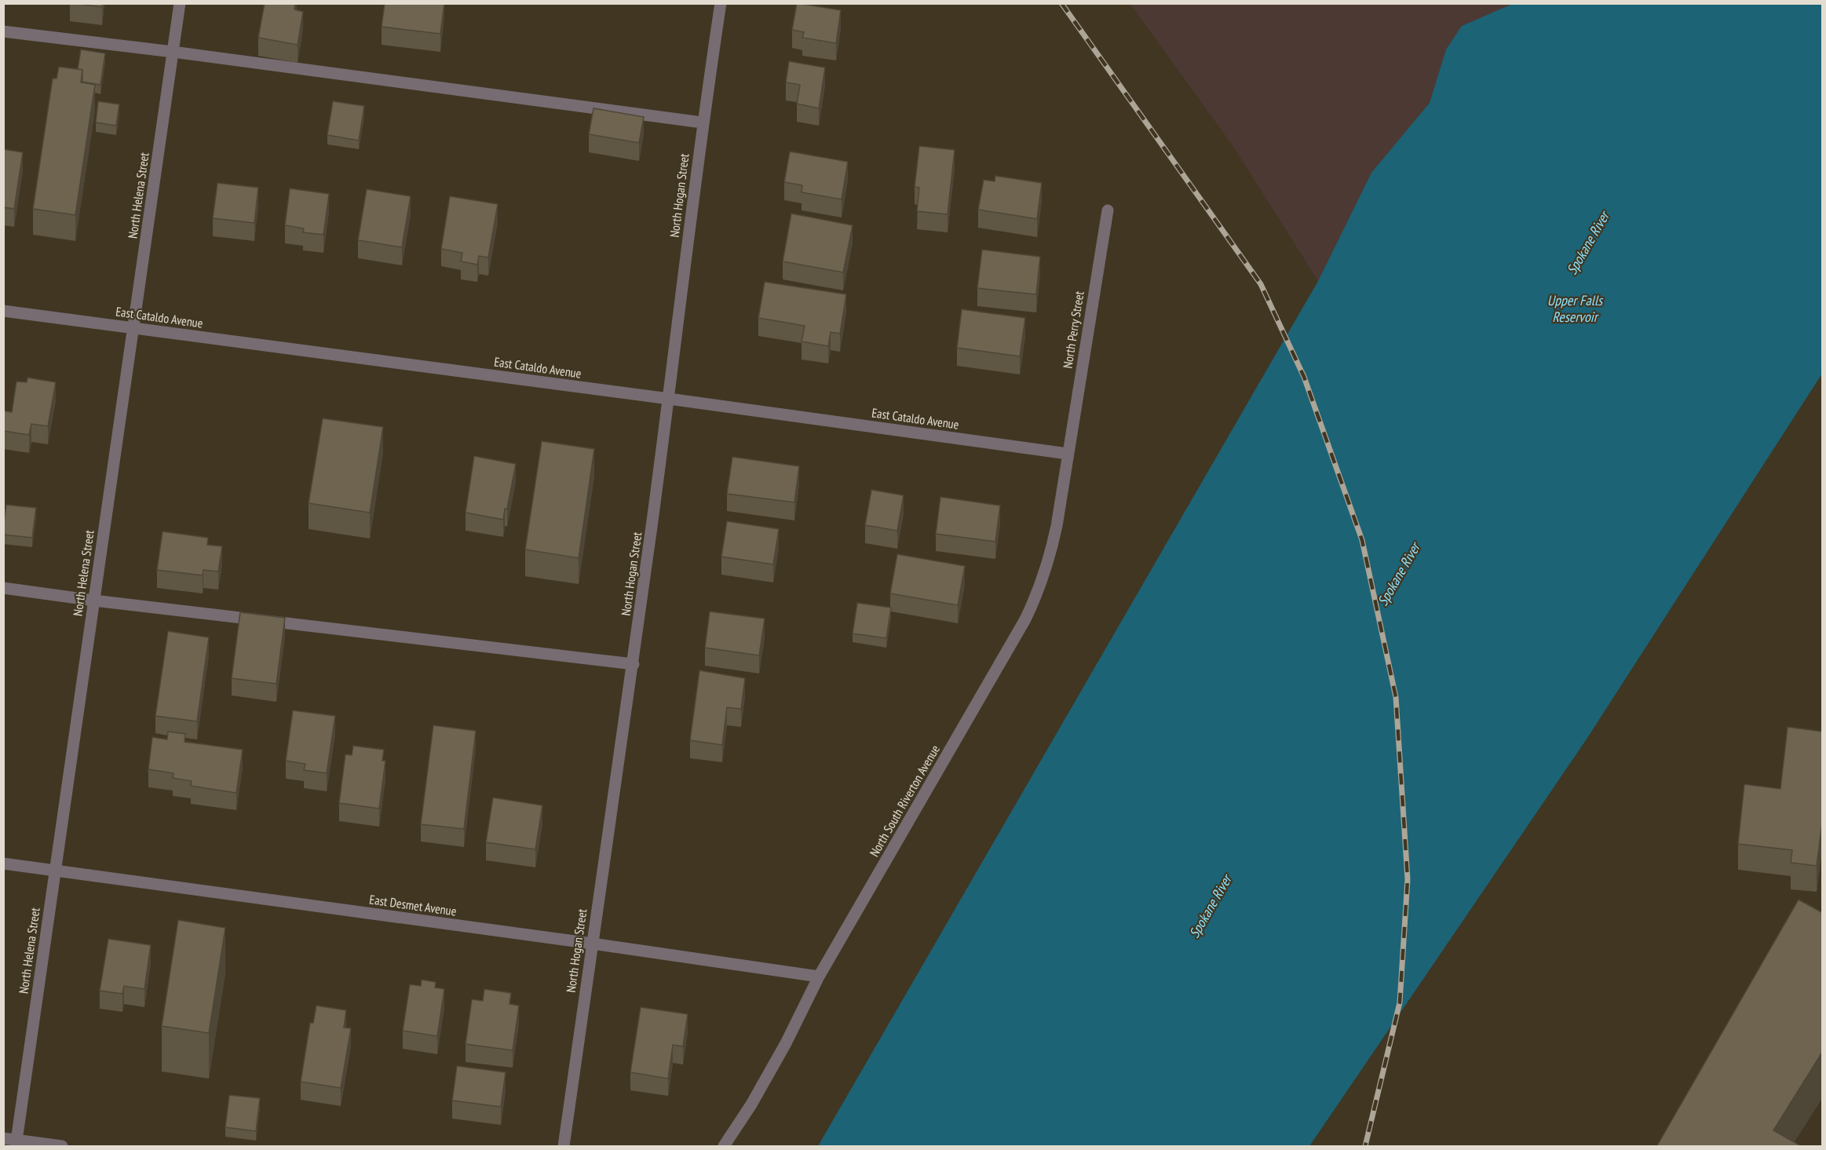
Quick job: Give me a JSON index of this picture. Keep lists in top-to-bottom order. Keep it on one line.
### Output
{"streets":{"street":["North Helena Street","North Hogan Street","East Cataldo Avenue","North Perry Street","North South Riverton Avenue","East Desmet Avenue"]},"crossings":[["North Helena Street","East Cataldo Avenue"],["North Helena Street","East Desmet Avenue"],["North Hogan Street","East Cataldo Avenue"],["North Hogan Street","East Desmet Avenue"],["East Cataldo Avenue","North Perry Street"],["East Cataldo Avenue","North South Riverton Avenue"],["North Perry Street","North South Riverton Avenue"],["North South Riverton Avenue","East Desmet Avenue"]],"water":["Spokane River","Upper Falls Reservoir"]}
